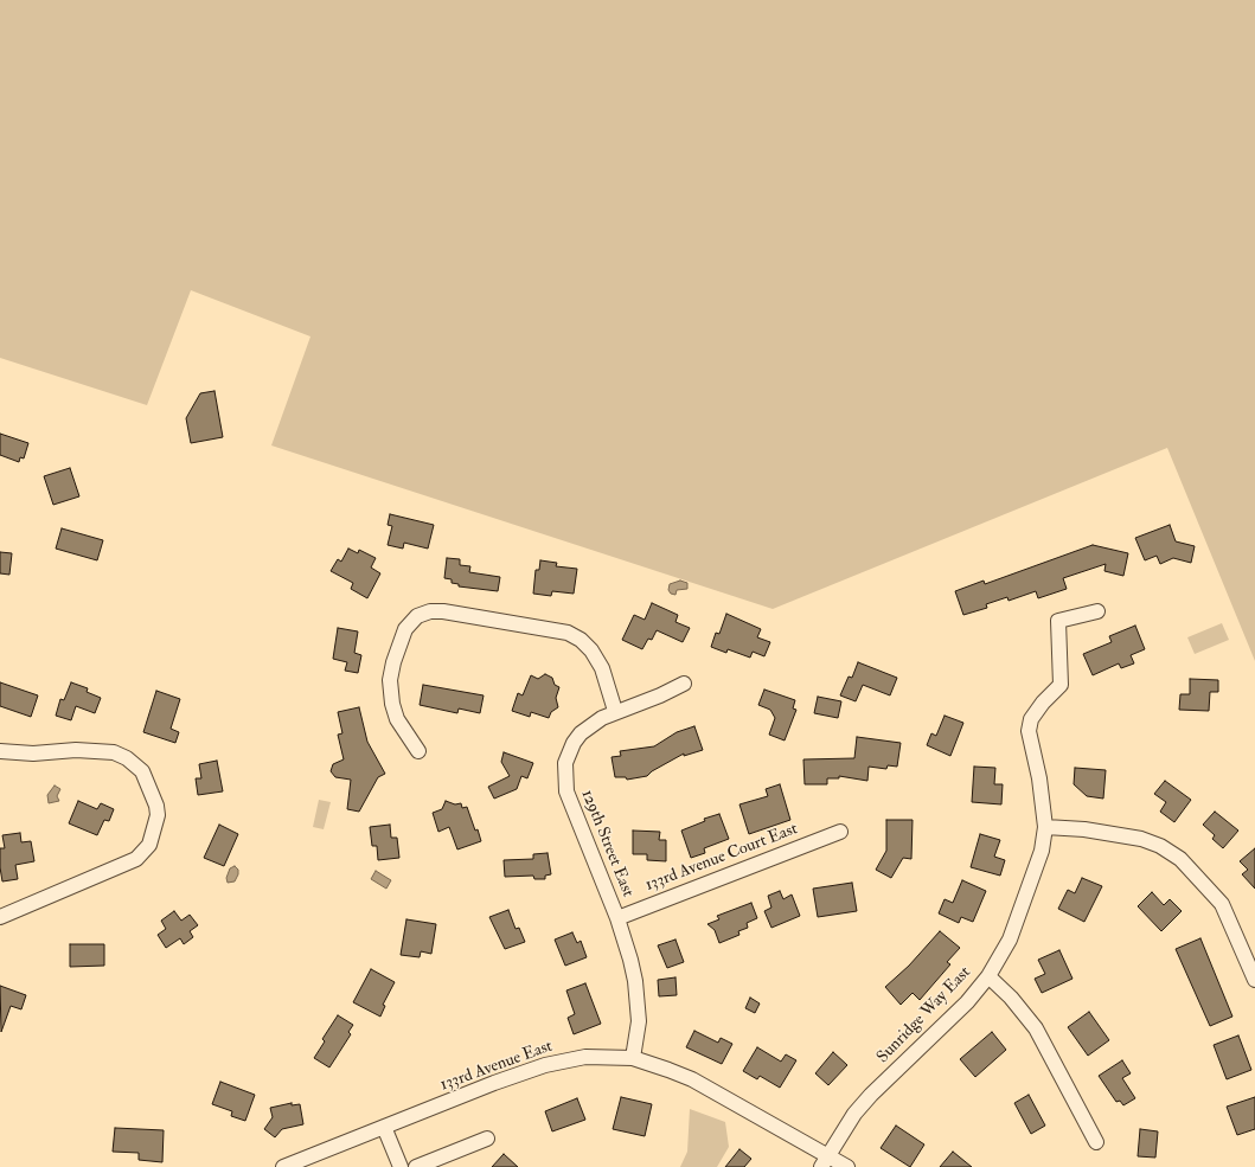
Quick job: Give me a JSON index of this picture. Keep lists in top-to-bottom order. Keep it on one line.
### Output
{"streets":{"street":["129th Street East","133rd Avenue Court East","Sunridge Way East","133rd Avenue East"]},"crossings":[["129th Street East","133rd Avenue Court East"],["129th Street East","133rd Avenue East"],["Sunridge Way East","133rd Avenue East"]]}
